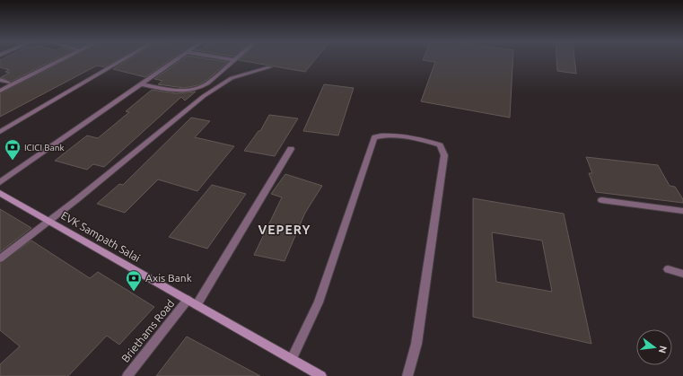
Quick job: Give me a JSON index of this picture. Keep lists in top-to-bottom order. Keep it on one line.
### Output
{"streets":{"street":["EVK Sampath Salai","Briethams Road"]},"crossings":[["EVK Sampath Salai","Briethams Road"]],"districts":["VEPERY"],"places":{"bank":["ICICI Bank","Axis Bank"]},"north":"right"}
